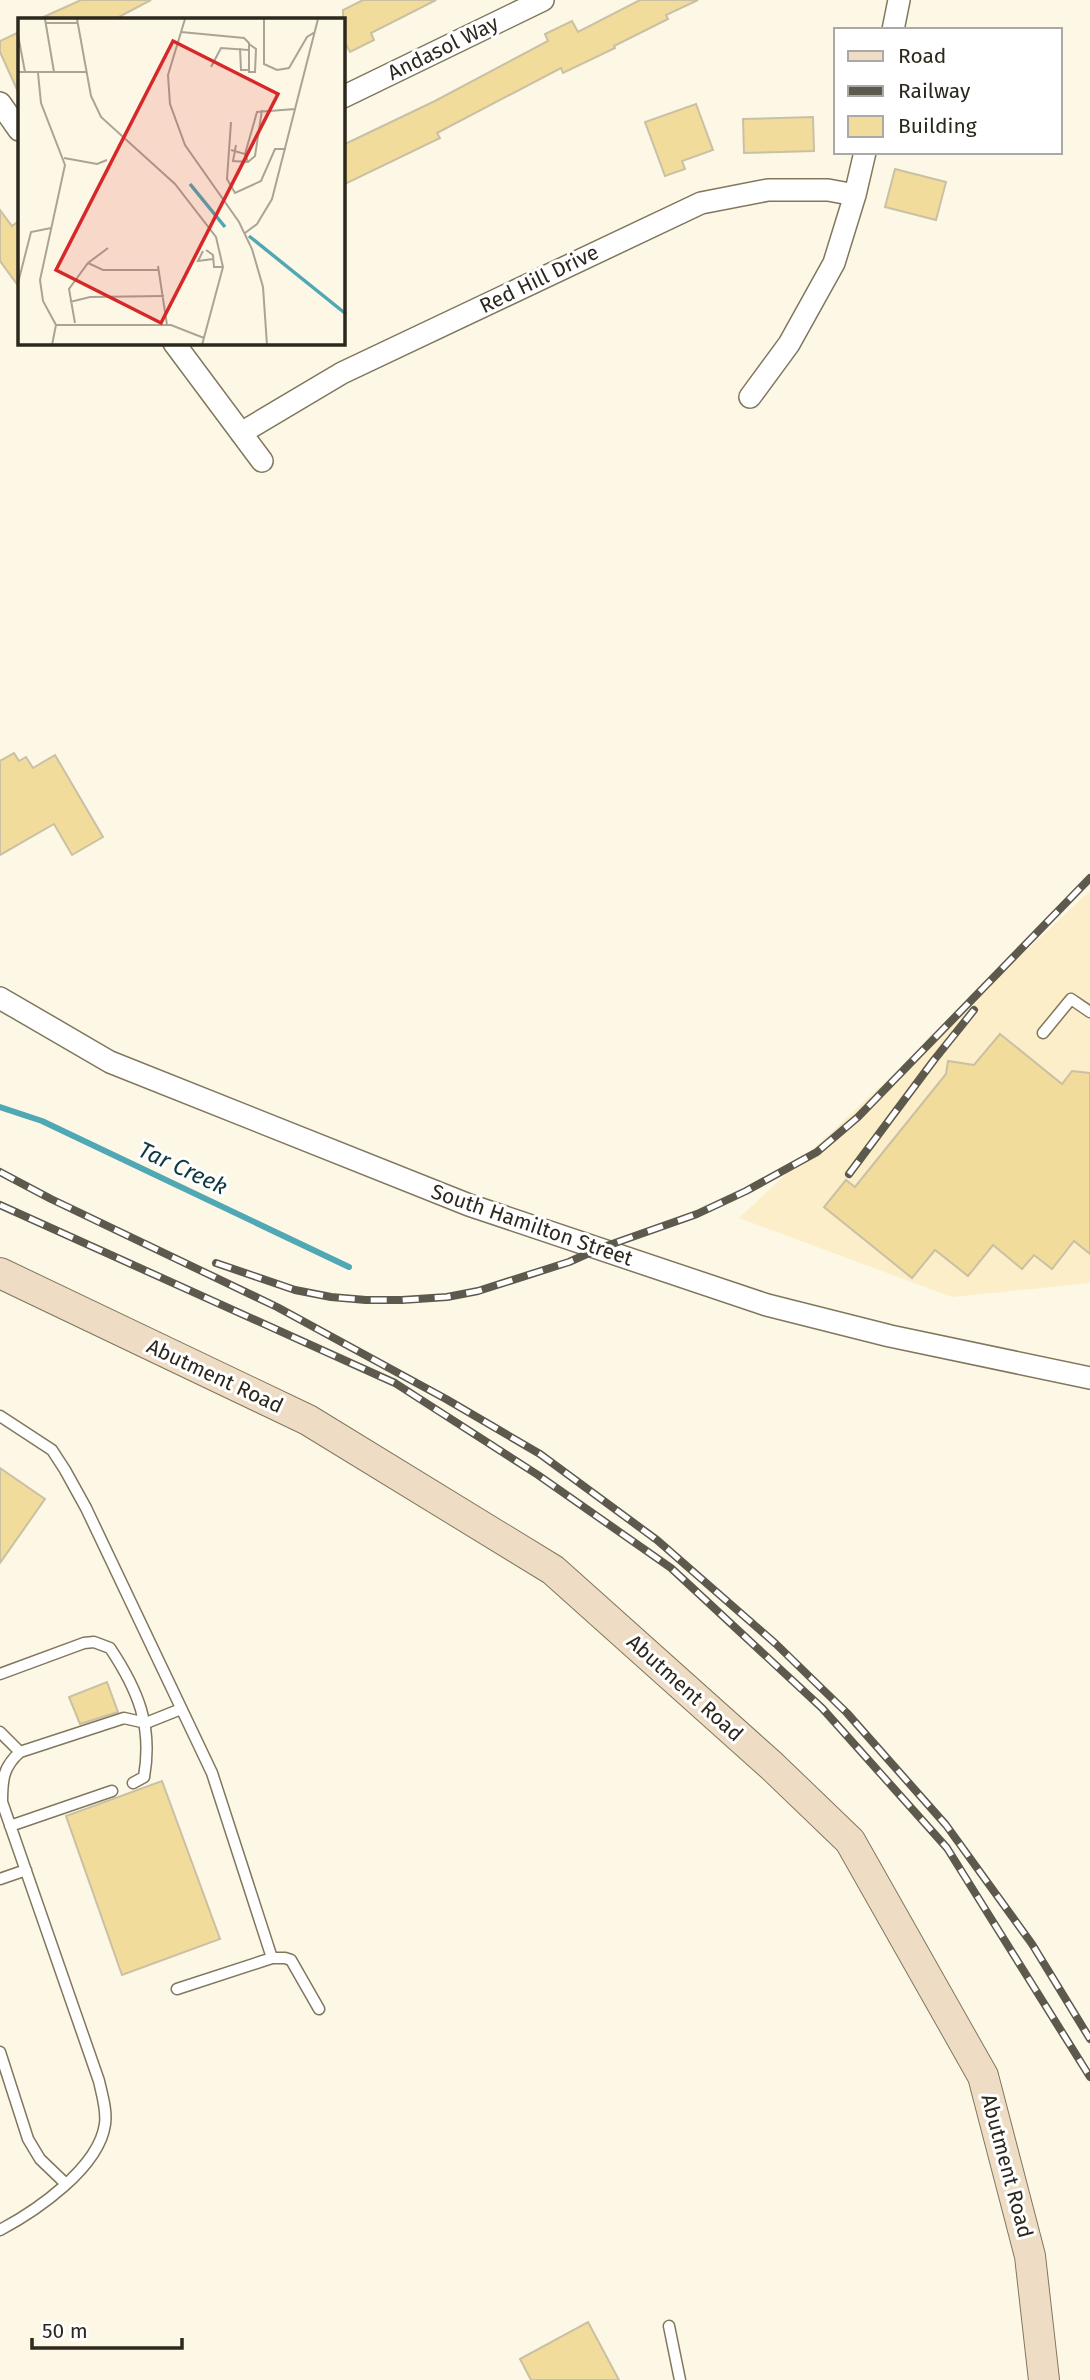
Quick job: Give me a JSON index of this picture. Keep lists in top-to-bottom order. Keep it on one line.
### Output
{"streets":{"main road":["Abutment Road"],"street":["Andasol Way","Red Hill Drive","South Hamilton Street"]},"water":["Tar Creek"],"legend":["Road","Railway","Building"],"scale_bar":"50 m"}
